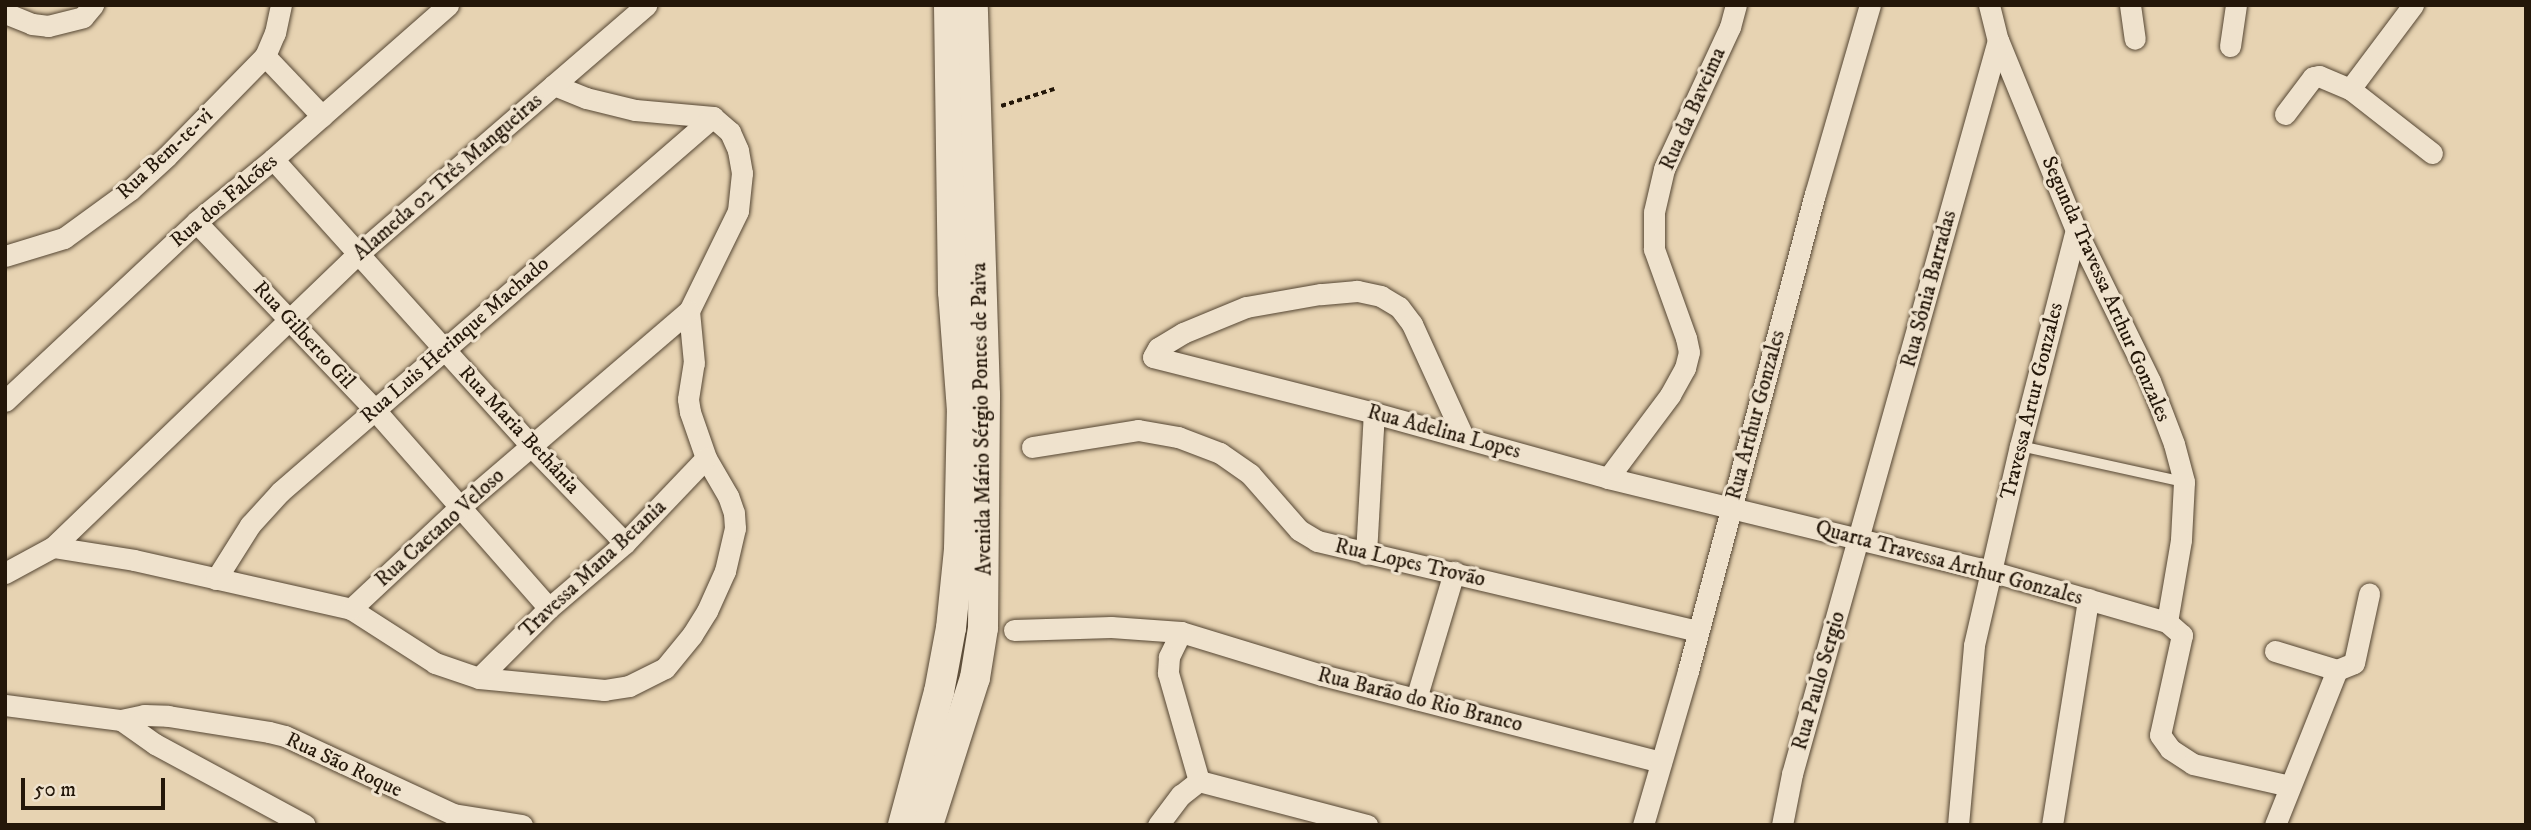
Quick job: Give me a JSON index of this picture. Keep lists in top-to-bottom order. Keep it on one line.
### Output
{"streets":{"main road":["Avenida Mário Sérgio Pontes de Paiva"],"street":["Rua da Baveima","Rua Bem-te-vi","Alameda 02 Três Mangueiras","Rua dos Falcões","Rua Sônia Barradas","Segunda Travessa Arthur Gonzales","Rua Gilberto Gil","Rua Luis Herinque Machado","Travessa Artur Gonzales","Rua Arthur Gonzales","Rua Maria Bethânia","Rua Adelina Lopes","Rua Caetano Veloso","Rua Lopes Trovão","Quarta Travessa Arthur Gonzales","Travessa Mana Betania","Rua Paulo Sergio","Rua Barão do Rio Branco","Rua São Roque"]},"crossings":[["Rua da Baveima","Rua Adelina Lopes"],["Alameda 02 Três Mangueiras","Rua Gilberto Gil"],["Alameda 02 Três Mangueiras","Rua Luis Herinque Machado"],["Alameda 02 Três Mangueiras","Rua Maria Bethânia"],["Rua dos Falcões","Rua Gilberto Gil"],["Rua dos Falcões","Rua Maria Bethânia"],["Rua Sônia Barradas","Segunda Travessa Arthur Gonzales"],["Rua Sônia Barradas","Quarta Travessa Arthur Gonzales"],["Rua Sônia Barradas","Rua Paulo Sergio"],["Segunda Travessa Arthur Gonzales","Travessa Artur Gonzales"],["Segunda Travessa Arthur Gonzales","Quarta Travessa Arthur Gonzales"],["Rua Gilberto Gil","Rua Luis Herinque Machado"],["Rua Gilberto Gil","Rua Caetano Veloso"],["Rua Gilberto Gil","Travessa Mana Betania"],["Rua Luis Herinque Machado","Rua Maria Bethânia"],["Travessa Artur Gonzales","Quarta Travessa Arthur Gonzales"],["Rua Arthur Gonzales","Rua Adelina Lopes"],["Rua Arthur Gonzales","Rua Lopes Trovão"],["Rua Arthur Gonzales","Quarta Travessa Arthur Gonzales"],["Rua Arthur Gonzales","Rua Barão do Rio Branco"],["Rua Maria Bethânia","Rua Caetano Veloso"],["Rua Maria Bethânia","Travessa Mana Betania"],["Rua Adelina Lopes","Quarta Travessa Arthur Gonzales"],["Quarta Travessa Arthur Gonzales","Rua Paulo Sergio"]],"scale_bar":"50 m"}
